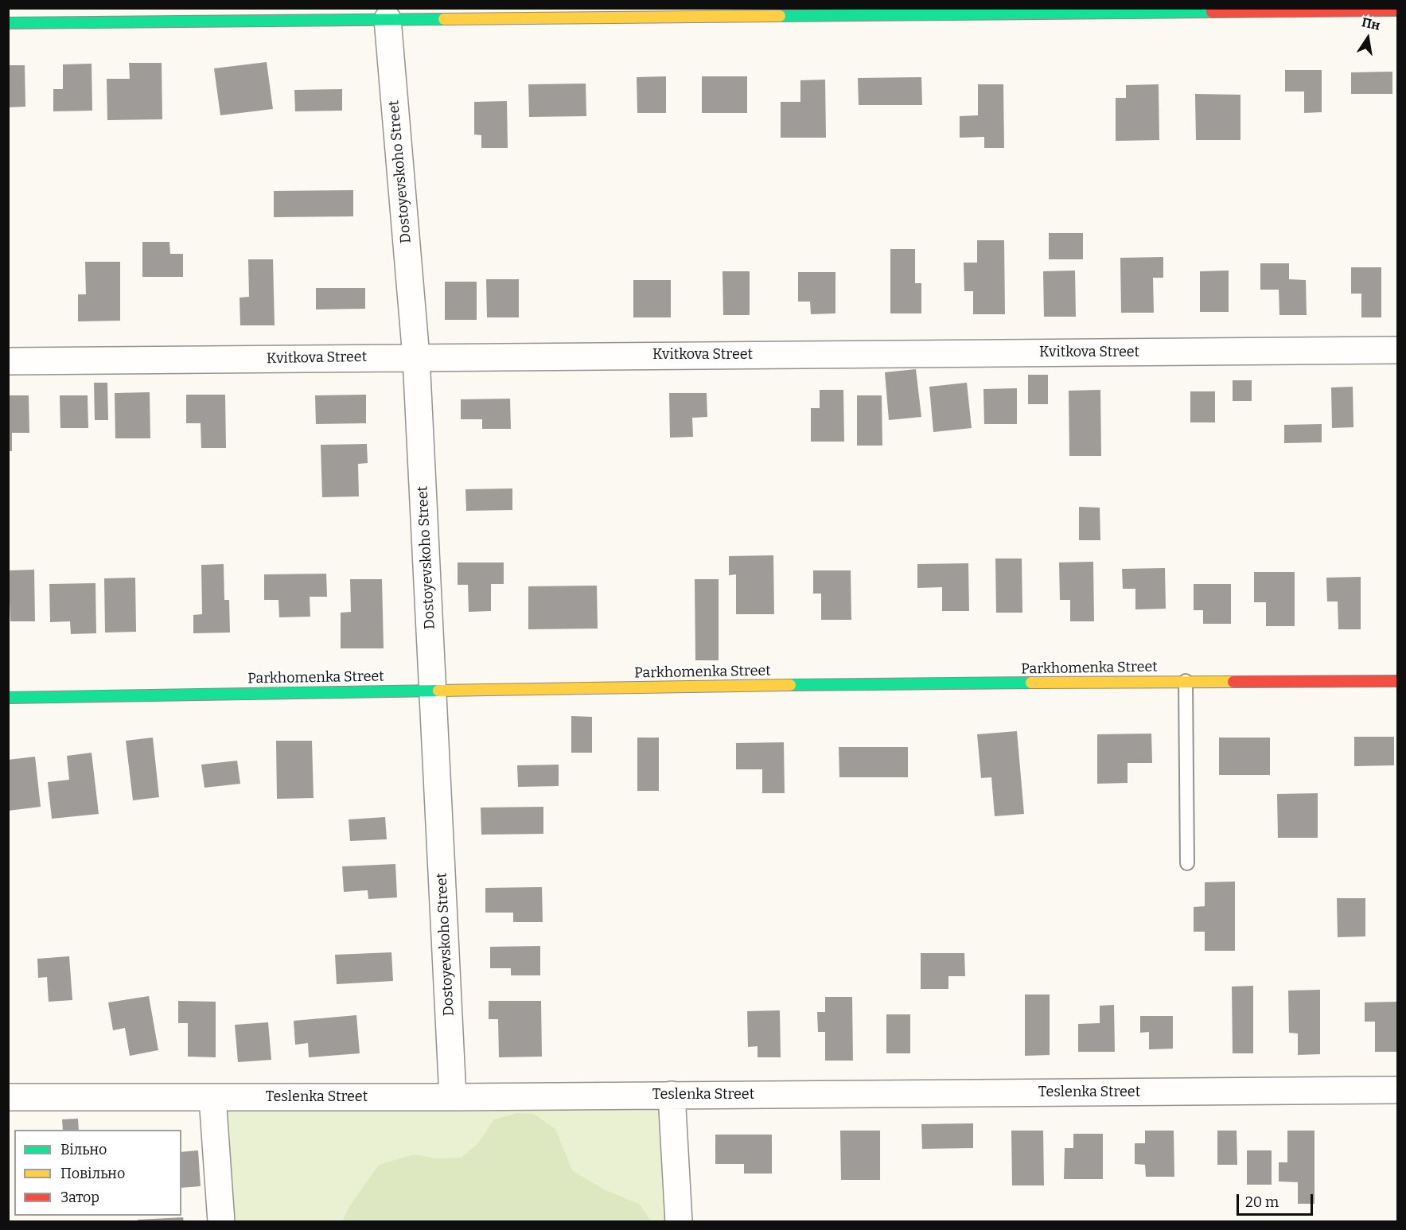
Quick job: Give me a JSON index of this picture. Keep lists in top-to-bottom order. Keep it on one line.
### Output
{"streets":{"street":["Dostoyevskoho Street","Kvitkova Street","Parkhomenka Street","Teslenka Street"]},"crossings":[["Dostoyevskoho Street","Kvitkova Street"],["Dostoyevskoho Street","Parkhomenka Street"],["Dostoyevskoho Street","Teslenka Street"]],"legend":["Вільно","Повільно","Затор"],"scale_bar":"20 m","north":"top"}
